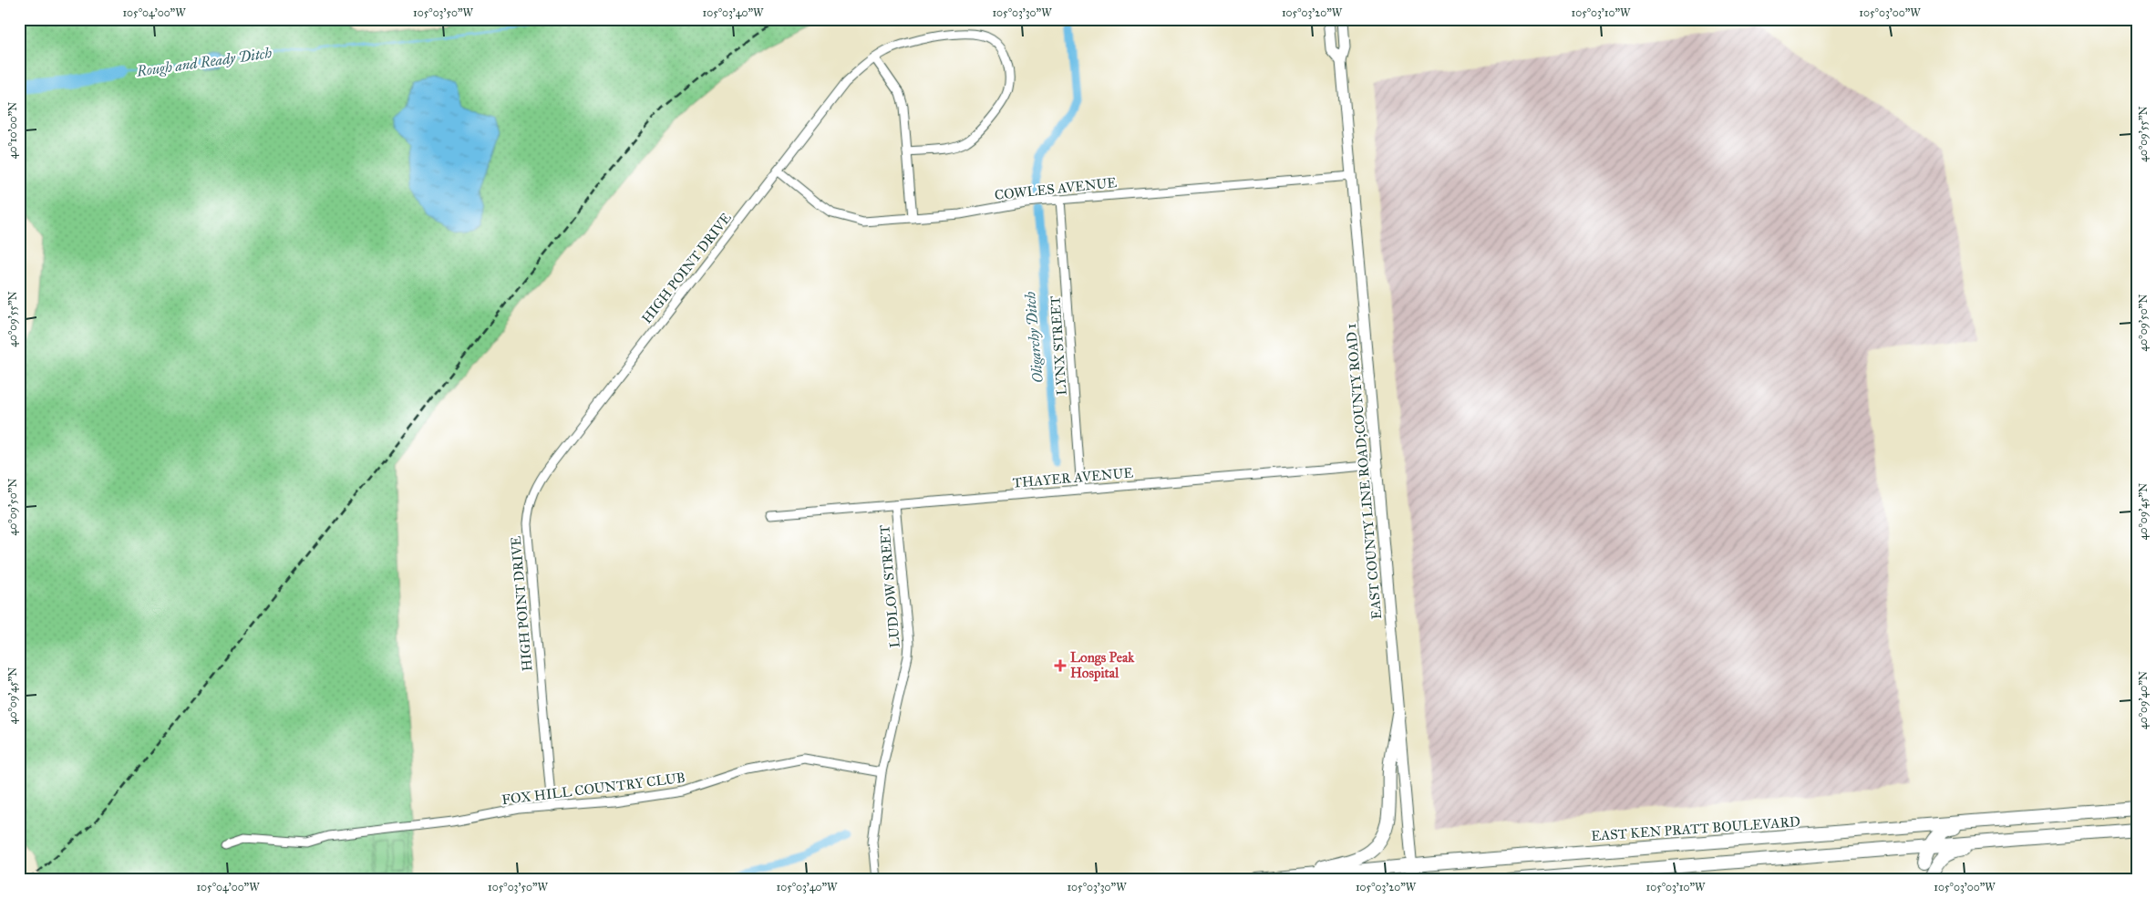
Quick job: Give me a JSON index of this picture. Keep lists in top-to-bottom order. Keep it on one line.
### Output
{"streets":{"highway":["EAST KEN PRATT BOULEVARD"],"main road":["EAST COUNTY LINE ROAD;COUNTY ROAD 1"],"street":["COWLES AVENUE","HIGH POINT DRIVE","LYNX STREET","THAYER AVENUE","LUDLOW STREET","FOX HILL COUNTRY CLUB"]},"crossings":[["COWLES AVENUE","HIGH POINT DRIVE"],["COWLES AVENUE","LYNX STREET"],["COWLES AVENUE","EAST COUNTY LINE ROAD;COUNTY ROAD 1"],["HIGH POINT DRIVE","FOX HILL COUNTRY CLUB"],["LYNX STREET","THAYER AVENUE"],["EAST COUNTY LINE ROAD;COUNTY ROAD 1","THAYER AVENUE"],["EAST COUNTY LINE ROAD;COUNTY ROAD 1","EAST KEN PRATT BOULEVARD"],["THAYER AVENUE","LUDLOW STREET"],["LUDLOW STREET","FOX HILL COUNTRY CLUB"]],"water":["Rough and Ready Ditch","Oligarchy Ditch"],"places":{"health":["Longs Peak Hospital"]},"coordinates":["105°04'00\"W","105°03'50\"W","105°03'40\"W","105°03'30\"W","105°03'20\"W","105°03'10\"W","105°03'00\"W","40°10'00\"N","40°09'55\"N","40°09'50\"N","40°09'45\"N","40°09'40\"N"]}
